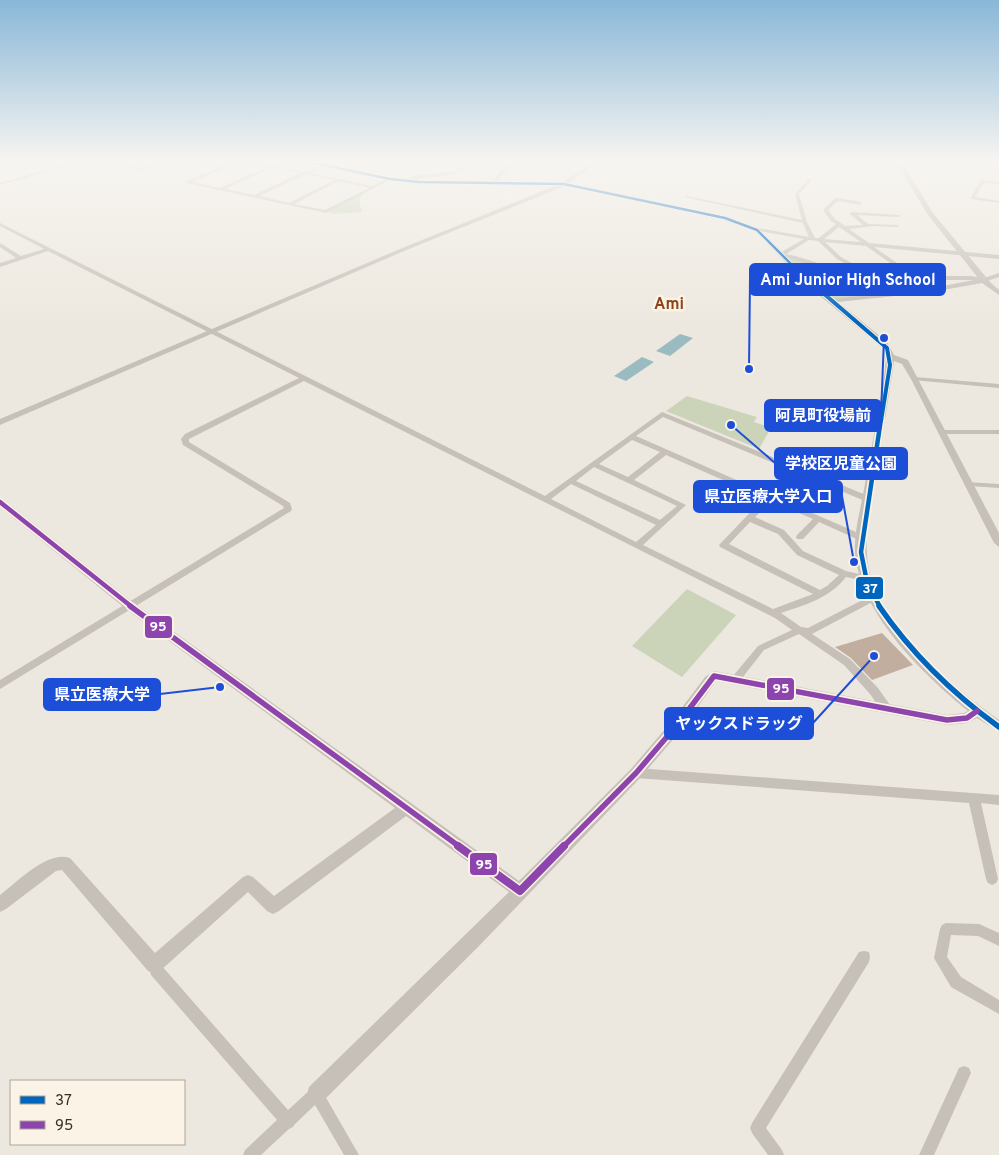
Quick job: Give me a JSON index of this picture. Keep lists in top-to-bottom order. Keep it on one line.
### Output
{"districts":["Ami"],"places":["阿見町役場前","Ami Junior High School","学校区児童公園","県立医療大学入口","ヤックスドラッグ","県立医療大学"],"lines":["transit line 37","transit line 95"],"legend":["37","95"]}
